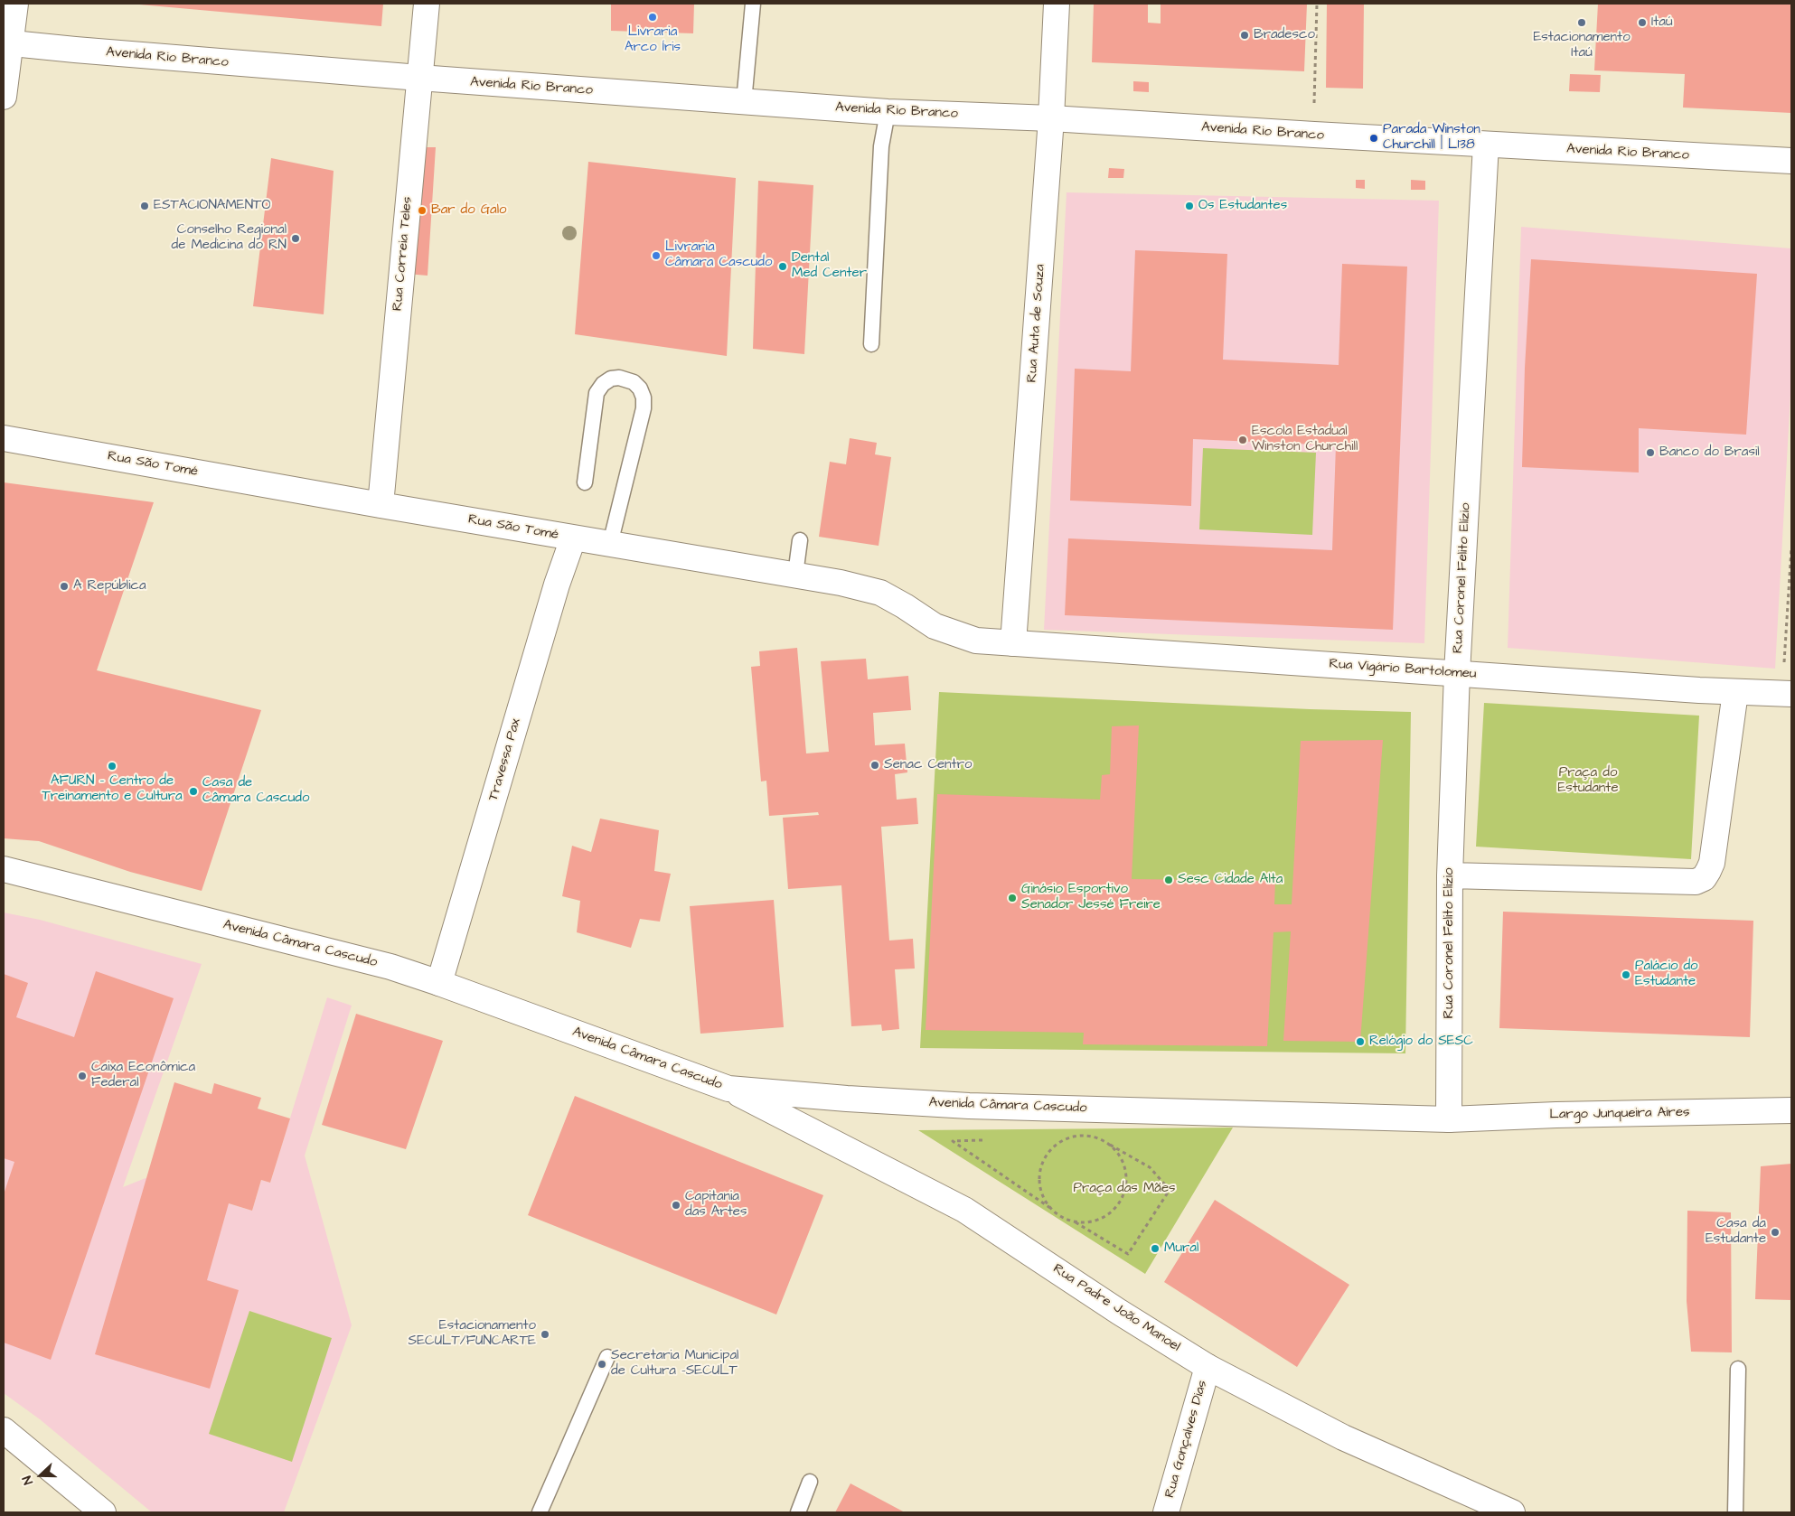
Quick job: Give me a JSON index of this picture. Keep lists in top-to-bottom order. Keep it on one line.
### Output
{"streets":{"street":["Avenida Rio Branco","Rua Correia Teles","Rua Auta de Souza","Rua São Tomé","Rua Coronel Felito Elízio","Rua Vigário Bartolomeu","Travessa Pax","Avenida Câmara Cascudo","Largo Junqueira Aires","Rua Padre João Manoel","Rua Gonçalves Dias"]},"crossings":[["Avenida Rio Branco","Rua Correia Teles"],["Avenida Rio Branco","Rua Auta de Souza"],["Avenida Rio Branco","Rua Coronel Felito Elízio"],["Rua Correia Teles","Rua São Tomé"],["Rua Auta de Souza","Rua São Tomé"],["Rua Auta de Souza","Rua Vigário Bartolomeu"],["Rua São Tomé","Rua Vigário Bartolomeu"],["Rua São Tomé","Travessa Pax"],["Rua Coronel Felito Elízio","Rua Vigário Bartolomeu"],["Rua Coronel Felito Elízio","Avenida Câmara Cascudo"],["Rua Coronel Felito Elízio","Largo Junqueira Aires"],["Travessa Pax","Avenida Câmara Cascudo"],["Avenida Câmara Cascudo","Largo Junqueira Aires"],["Avenida Câmara Cascudo","Rua Padre João Manoel"],["Rua Padre João Manoel","Rua Gonçalves Dias"]],"parks":["Praça do Estudante","Praça das Mães"],"places":["Livraria Arco Íris","Estacionamento Itaú","Itaú","Bradesco","Parada Winston Churchill | L138","ESTACIONAMENTO","Os Estudantes","Bar do Galo","Conselho Regional de Medicina do RN","Livraria Câmara Cascudo","Dental Med Center","Escola Estadual Winston Churchill","Banco do Brasil","A República","Senac Centro","AFURN - Centro de Treinamento e Cultura","Casa de Câmara Cascudo","Sesc Cidade Alta","Ginásio Esportivo Senador Jessé Freire","Palácio do Estudante","Relógio do SESC","Caixa Econômica Federal","Capitania das Artes","Casa da Estudante","Mural","Estacionamento SECULT/FUNCARTE","Secretaria Municipal de Cultura -SECULT"],"north":"left"}
